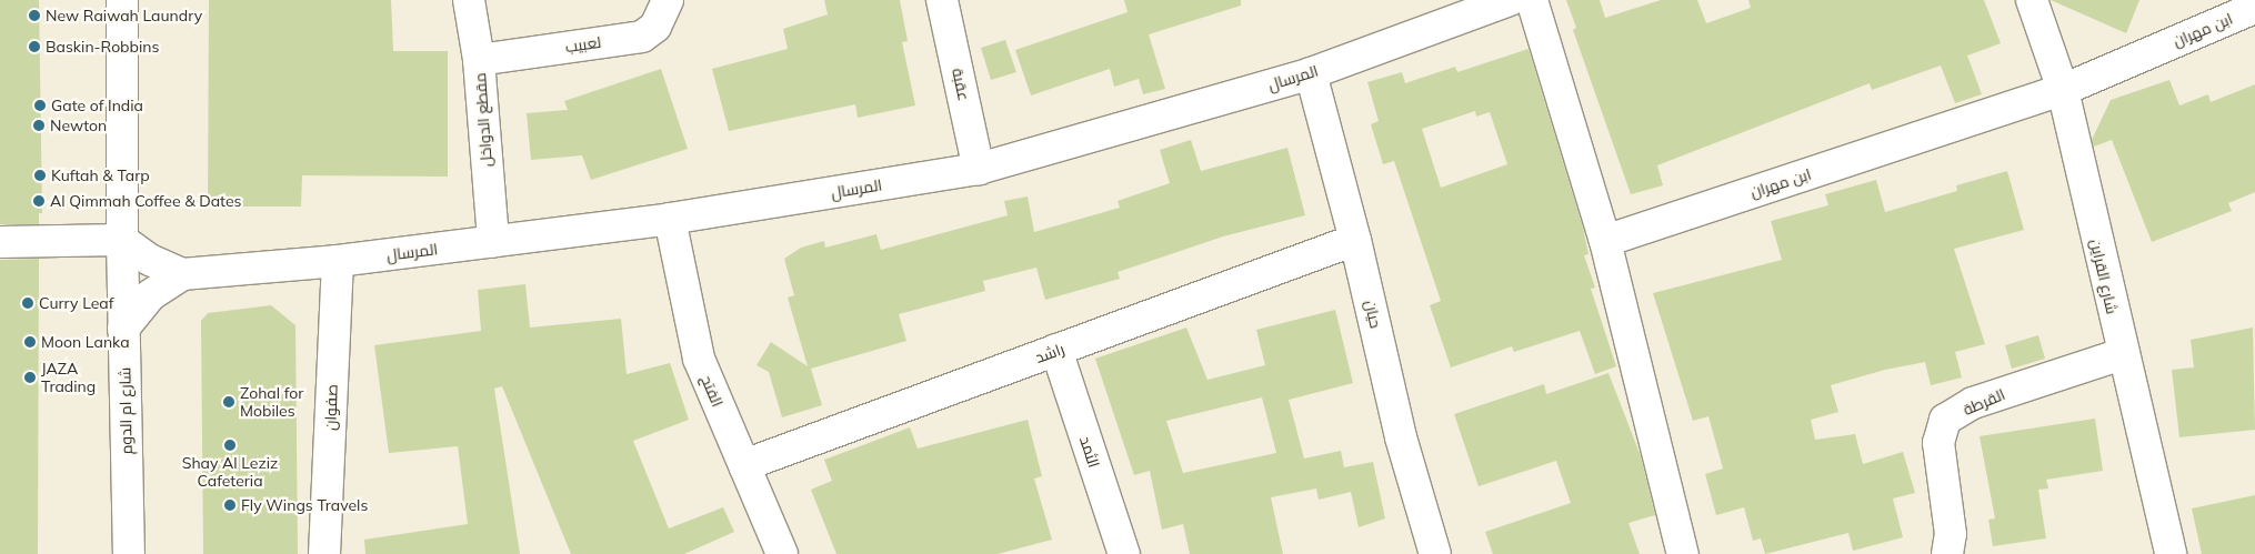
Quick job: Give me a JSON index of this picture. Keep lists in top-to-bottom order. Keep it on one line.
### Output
{"streets":{"street":["ابن مهران","لعبيب","المرسال","عقبة","مقطع الدواخل","شارع القراين","حيان","راشد","الفتح","القرطة","صفوان","شارع ام الدوم","الثمد"]},"crossings":[["ابن مهران","شارع القراين"],["لعبيب","مقطع الدواخل"],["المرسال","عقبة"],["المرسال","مقطع الدواخل"],["المرسال","حيان"],["المرسال","الفتح"],["المرسال","صفوان"],["المرسال","شارع ام الدوم"],["شارع القراين","القرطة"],["حيان","راشد"],["راشد","الفتح"],["راشد","الثمد"]],"places":["New Raiwah Laundry","Baskin-Robbins","Gate of India","Newton","Kuftah & Tarp","Al Qimmah Coffee & Dates","Curry Leaf","Moon Lanka","JAZA Trading","Zohal for Mobiles","Shay Al Leziz Cafeteria","Fly Wings Travels"]}
